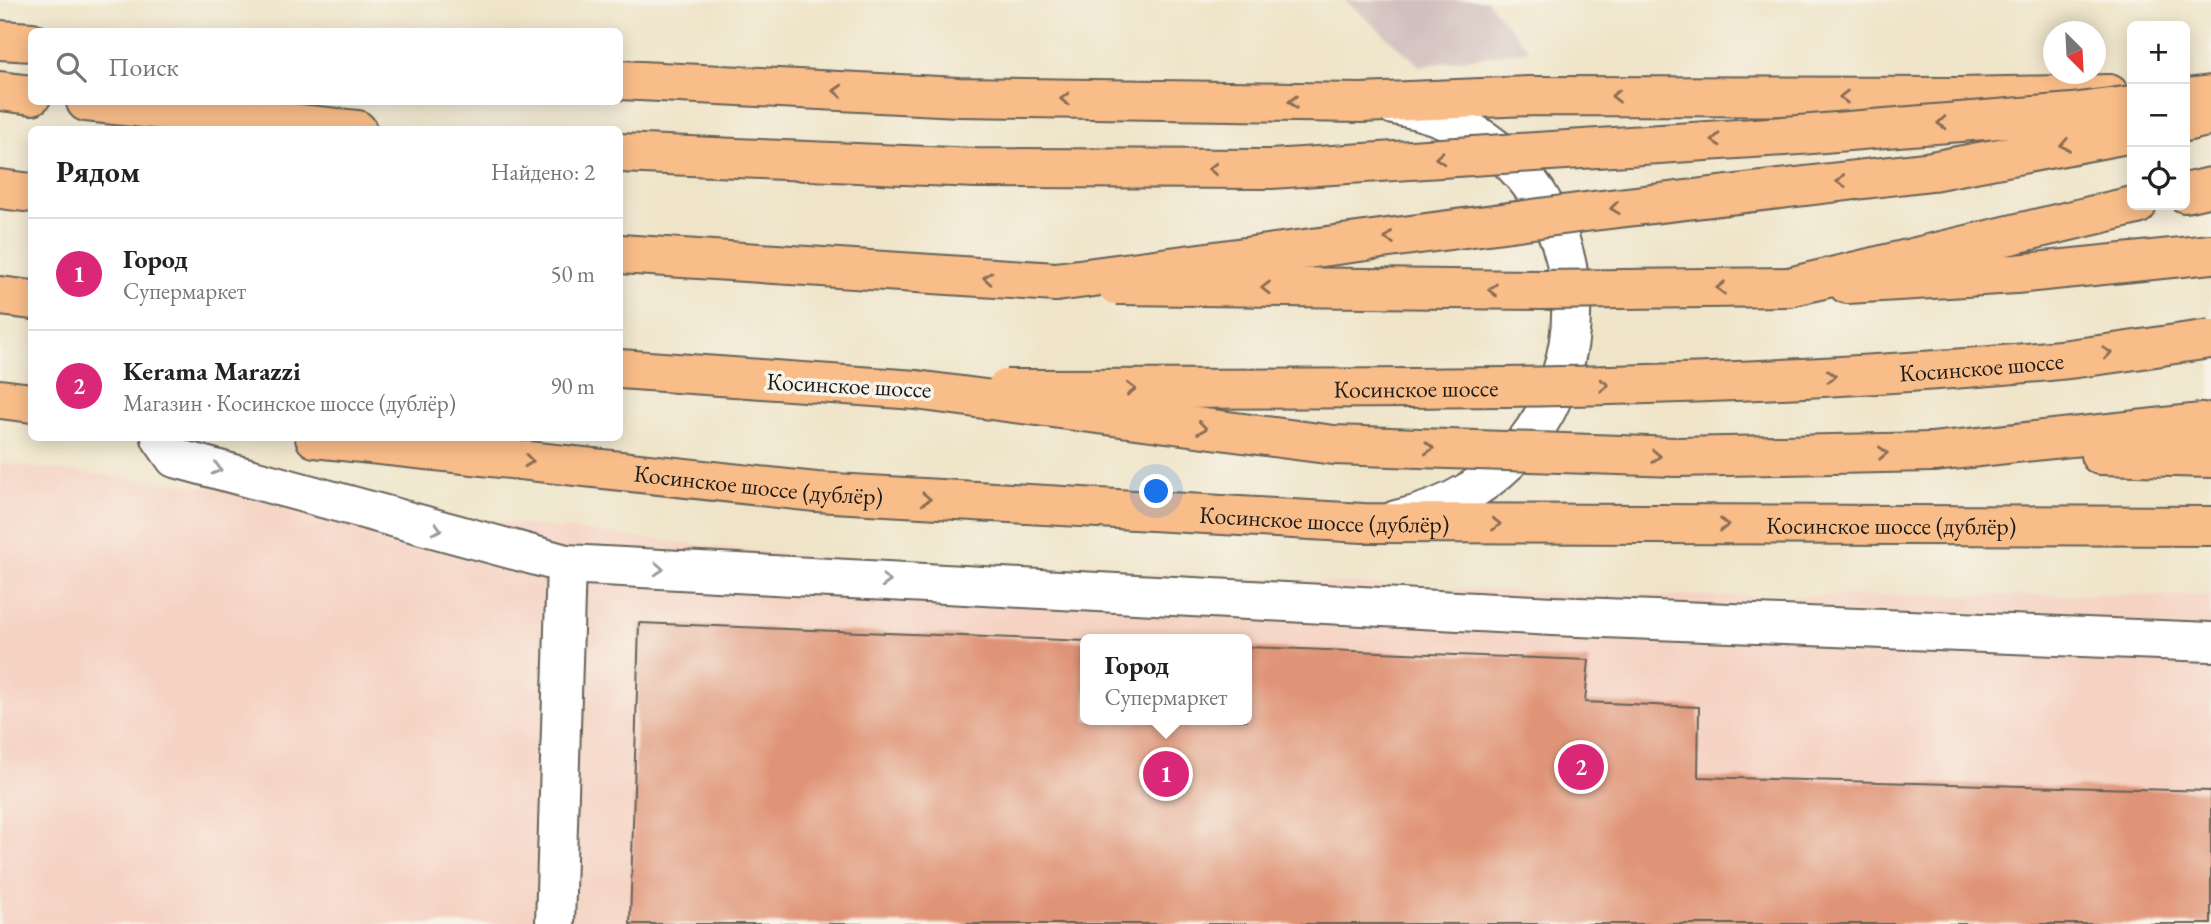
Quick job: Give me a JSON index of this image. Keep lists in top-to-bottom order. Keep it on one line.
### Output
{"streets":{"main road":["Косинское шоссе","Косинское шоссе (дублёр)"]},"north":"bottom right","page":{"map_buttons":["+","−"],"search":"Поиск","heading":["Рядом","Найдено: 2"],"list":[{"mark":"1","name":"Город","note":"Супермаркет","value":"50 m"},{"mark":"2","name":"Kerama Marazzi","note":"Магазин · Косинское шоссе (дублёр)","value":"90 m"}],"popup":["Город","Супермаркет"],"pins":["2","1"]}}
